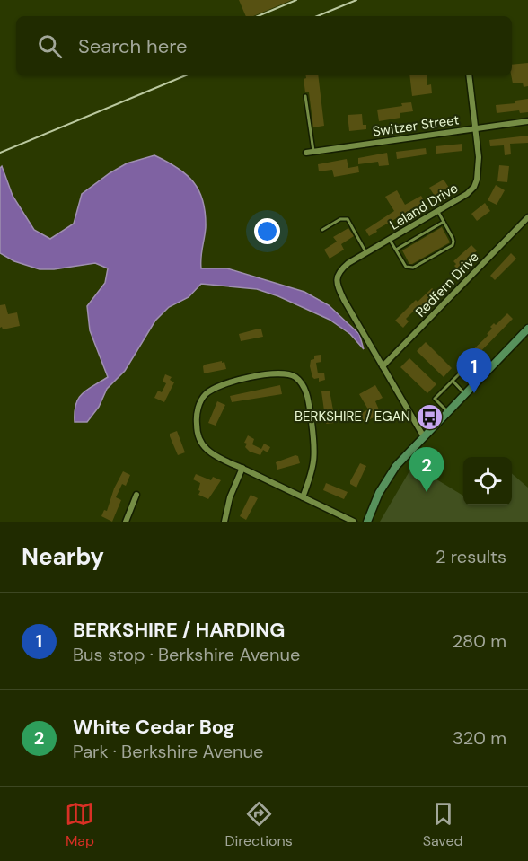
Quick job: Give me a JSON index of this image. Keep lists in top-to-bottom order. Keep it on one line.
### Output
{"streets":{"street":["Switzer Street","Leland Drive","Redfern Drive"]},"crossings":[["Switzer Street","Leland Drive"],["Leland Drive","Redfern Drive"]],"places":{"bus stop":["BERKSHIRE / EGAN"]},"page":{"search":"Search here","pins":["1","2"],"heading":["Nearby","2 results"],"list":[{"mark":"1","name":"BERKSHIRE / HARDING","note":"Bus stop · Berkshire Avenue","value":"280 m"},{"mark":"2","name":"White Cedar Bog","note":"Park · Berkshire Avenue","value":"320 m"}],"nav":["Map","Directions","Saved"]}}
